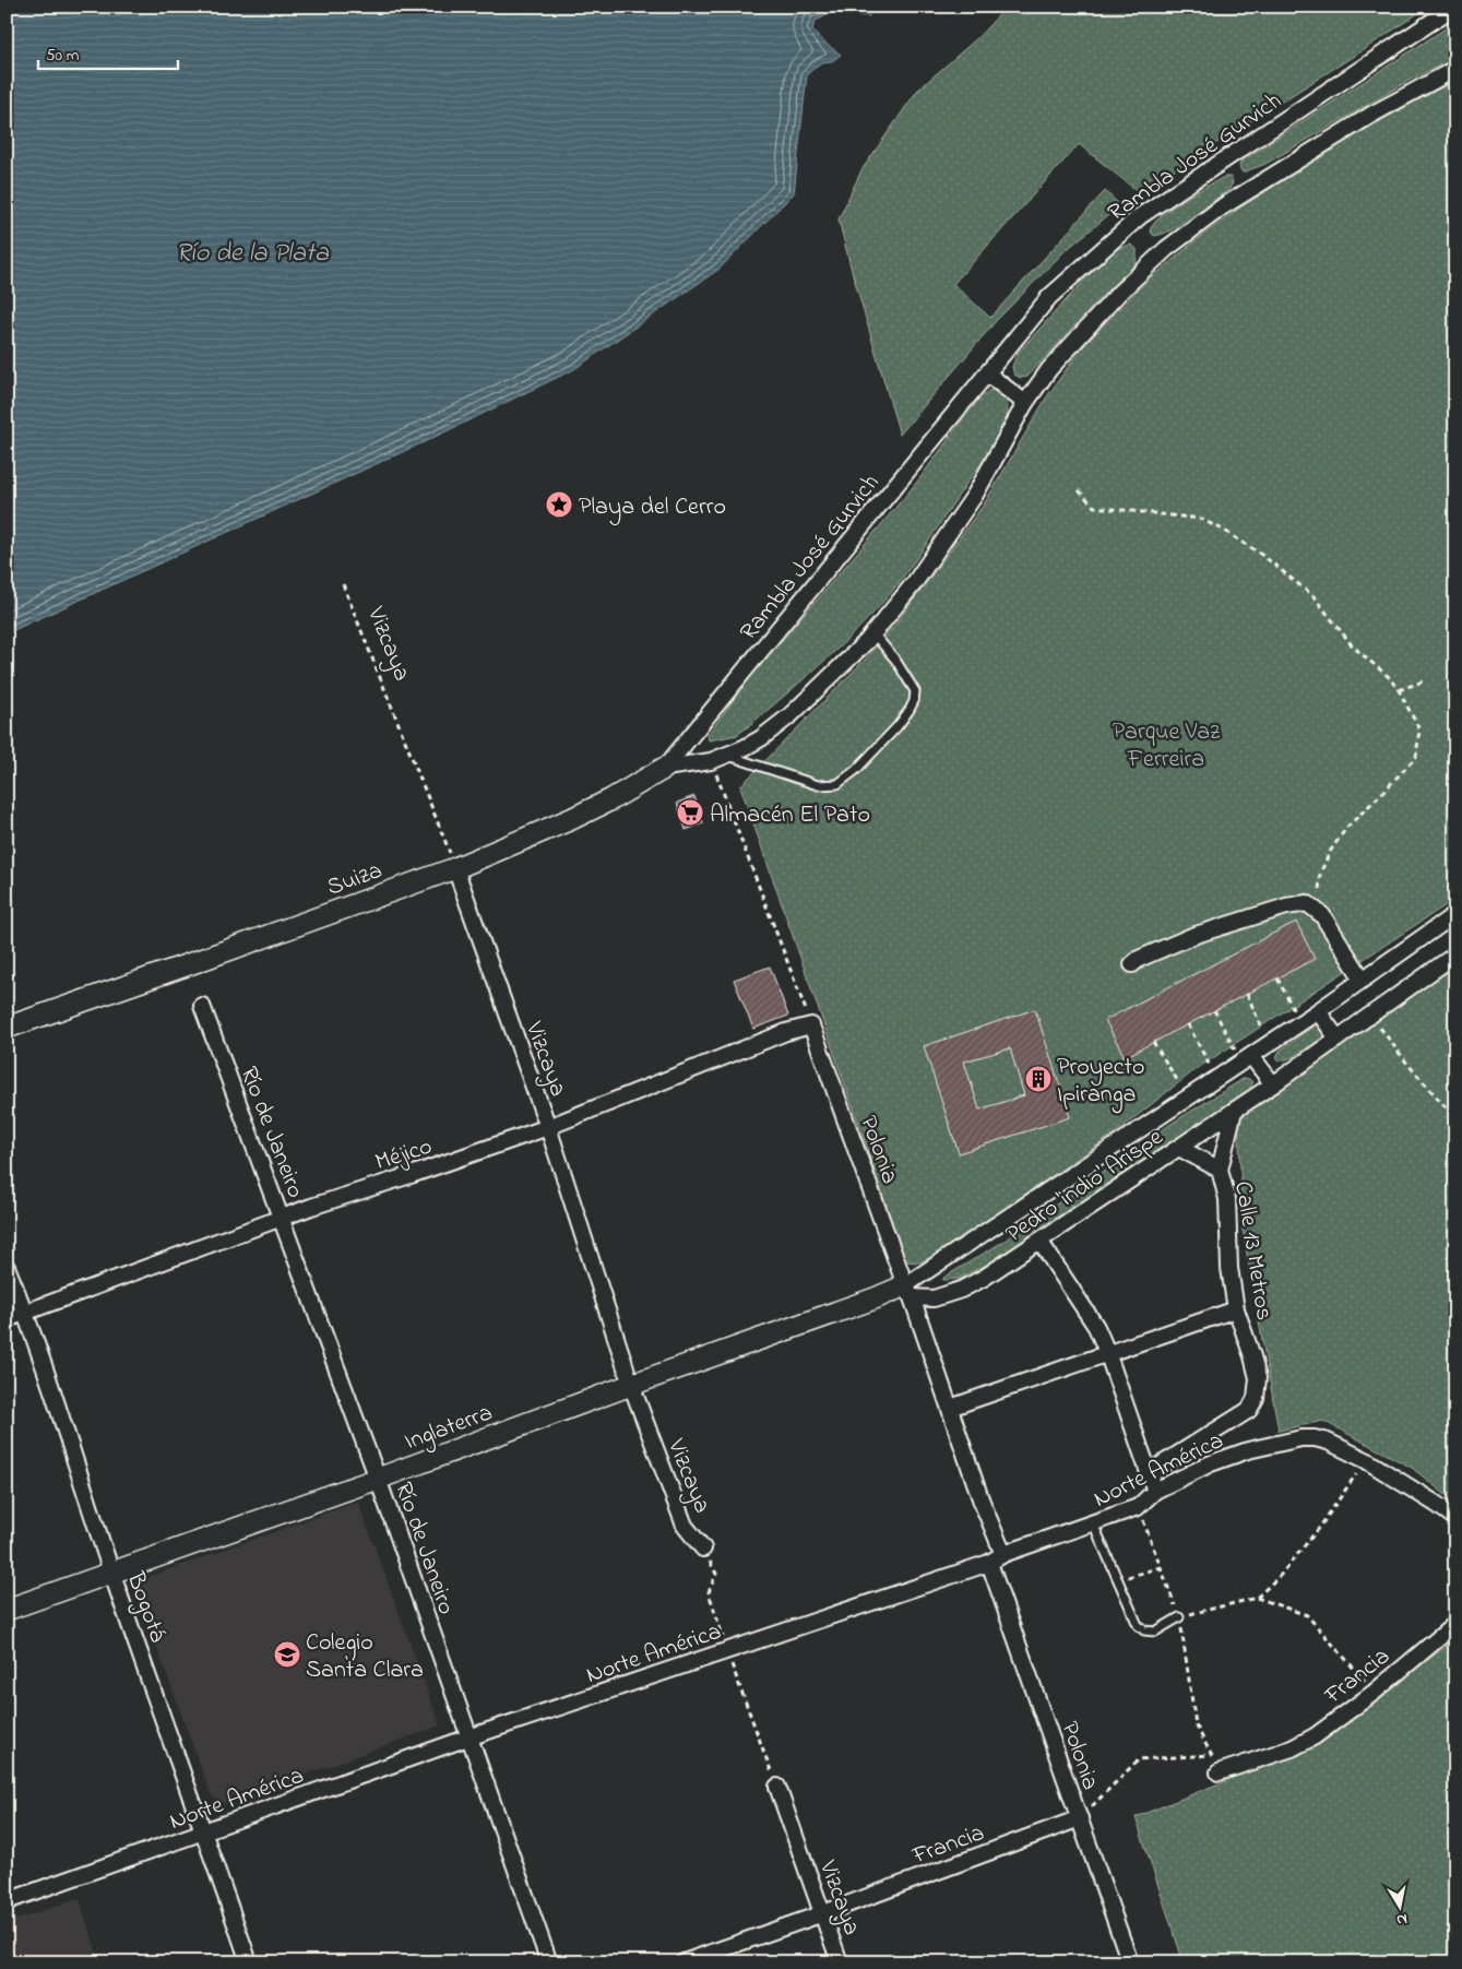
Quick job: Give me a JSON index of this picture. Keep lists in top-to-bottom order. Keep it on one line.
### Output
{"streets":{"street":["Rambla José Gurvich","Vizcaya","Suiza","Río de Janeiro","Polonia","Méjico","Pedro 'indio' Arispe","Calle 13 Metros","Inglaterra","Norte América","Bogotá","Francia"]},"crossings":[["Rambla José Gurvich","Suiza"],["Vizcaya","Suiza"],["Vizcaya","Méjico"],["Vizcaya","Inglaterra"],["Vizcaya","Francia"],["Río de Janeiro","Méjico"],["Río de Janeiro","Inglaterra"],["Río de Janeiro","Norte América"],["Polonia","Méjico"],["Polonia","Pedro 'indio' Arispe"],["Polonia","Inglaterra"],["Polonia","Norte América"],["Polonia","Francia"],["Méjico","Bogotá"],["Pedro 'indio' Arispe","Calle 13 Metros"],["Pedro 'indio' Arispe","Inglaterra"],["Calle 13 Metros","Norte América"],["Inglaterra","Bogotá"],["Norte América","Bogotá"]],"water":["Río de la Plata"],"parks":["Parque Vaz Ferreira"],"places":{"place":["Playa del Cerro"],"supermarket":["Almacén El Pato"],"building":["Proyecto Ipiranga"],"school or university":["Colegio Santa Clara"]},"scale_bar":"50 m","north":"bottom"}
